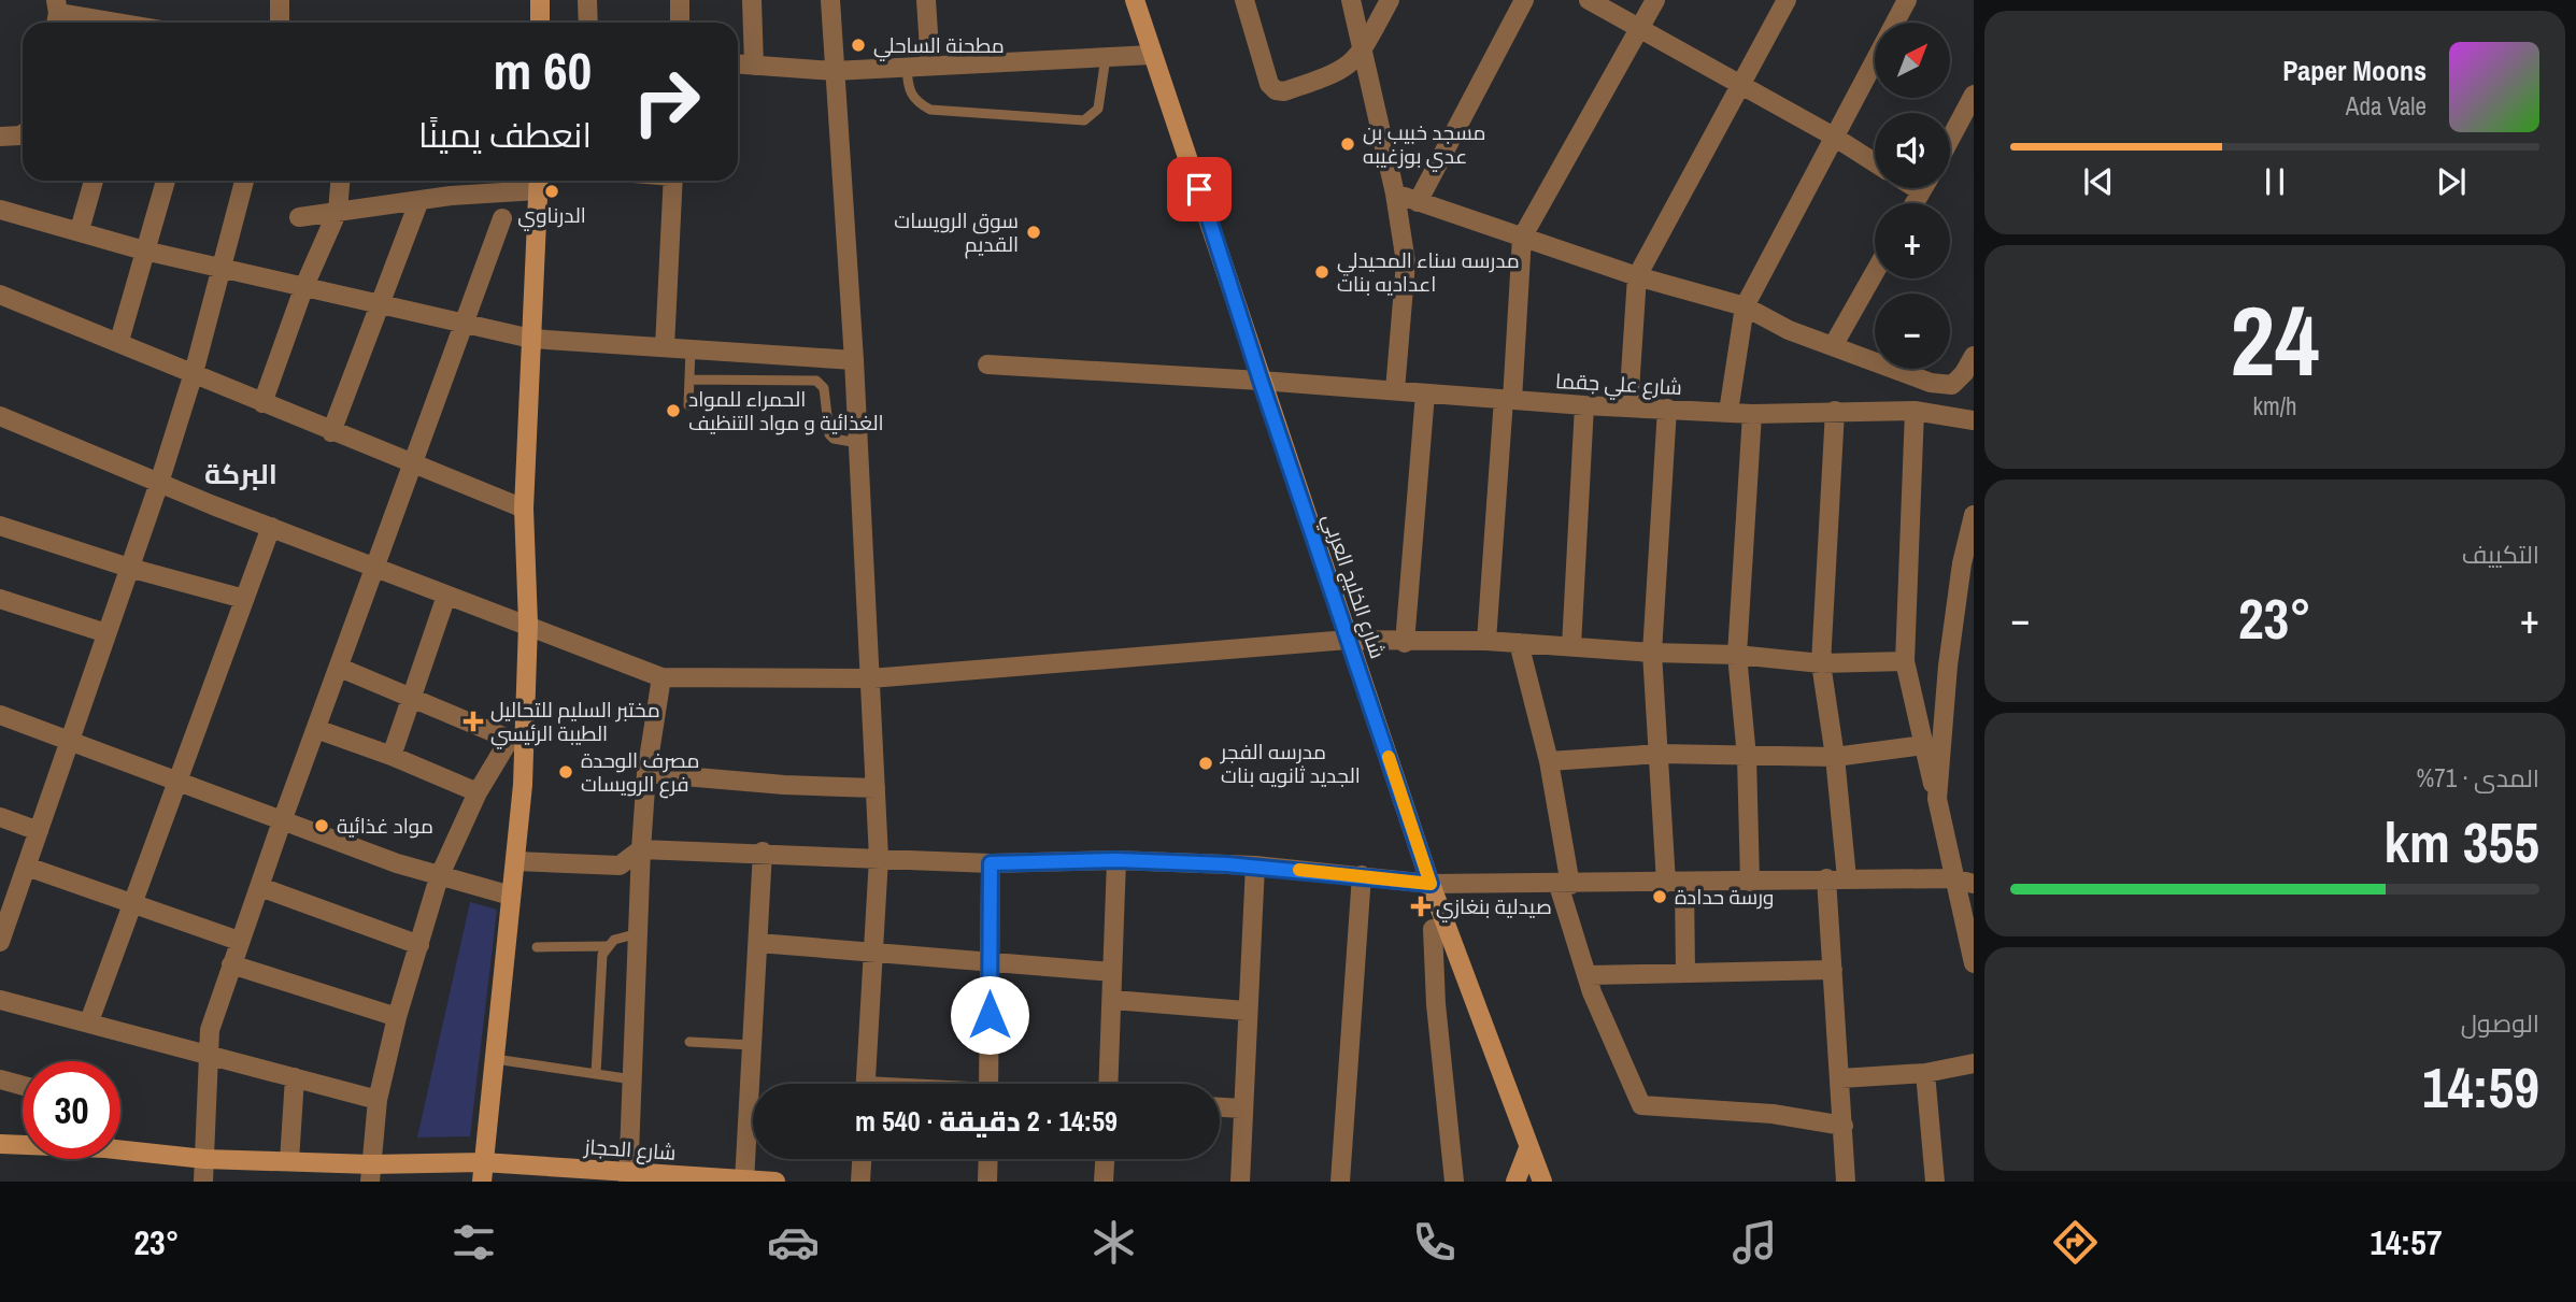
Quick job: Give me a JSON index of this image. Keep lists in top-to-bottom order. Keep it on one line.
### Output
{"streets":{"main road":["شارع الخليج العربي","شارع الحجاز"],"street":["شارع علي جقما"]},"crossings":[["شارع علي جقما","شارع الخليج العربي"]],"districts":["البركة"],"places":{"other":["مطحنة الساحلي","مسجد خبيب بن عدي بوزغيبه","الدرناوي","سوق الرويسات القديم","مدرسه سناء المحيدلي اعداديه بنات","الحمراء للمواد الغذائية و مواد التنظيف","مدرسه الفجر الجديد ثانويه بنات","مصرف الوحدة فرع الرويسات","مواد غذائية","ورسة حدادة"],"health":["مختبر السليم للتحاليل الطيبة الرئيسي","صيدلية بنغازي"]},"north":"top right","page":{"map_buttons":["+","−"],"turn":["60 m","انعطف يمينًا"],"song":["Paper Moons","Ada Vale"],"tile":[["24","km/h"],"التكييف",["المدى · 71%","355 km"],["الوصول","14:59"]],"heat":["−","23°","+"],"limit":"30","trip":"14:59 · 2 دقيقة · 540 m","tabs":["14:57","23°"]}}
